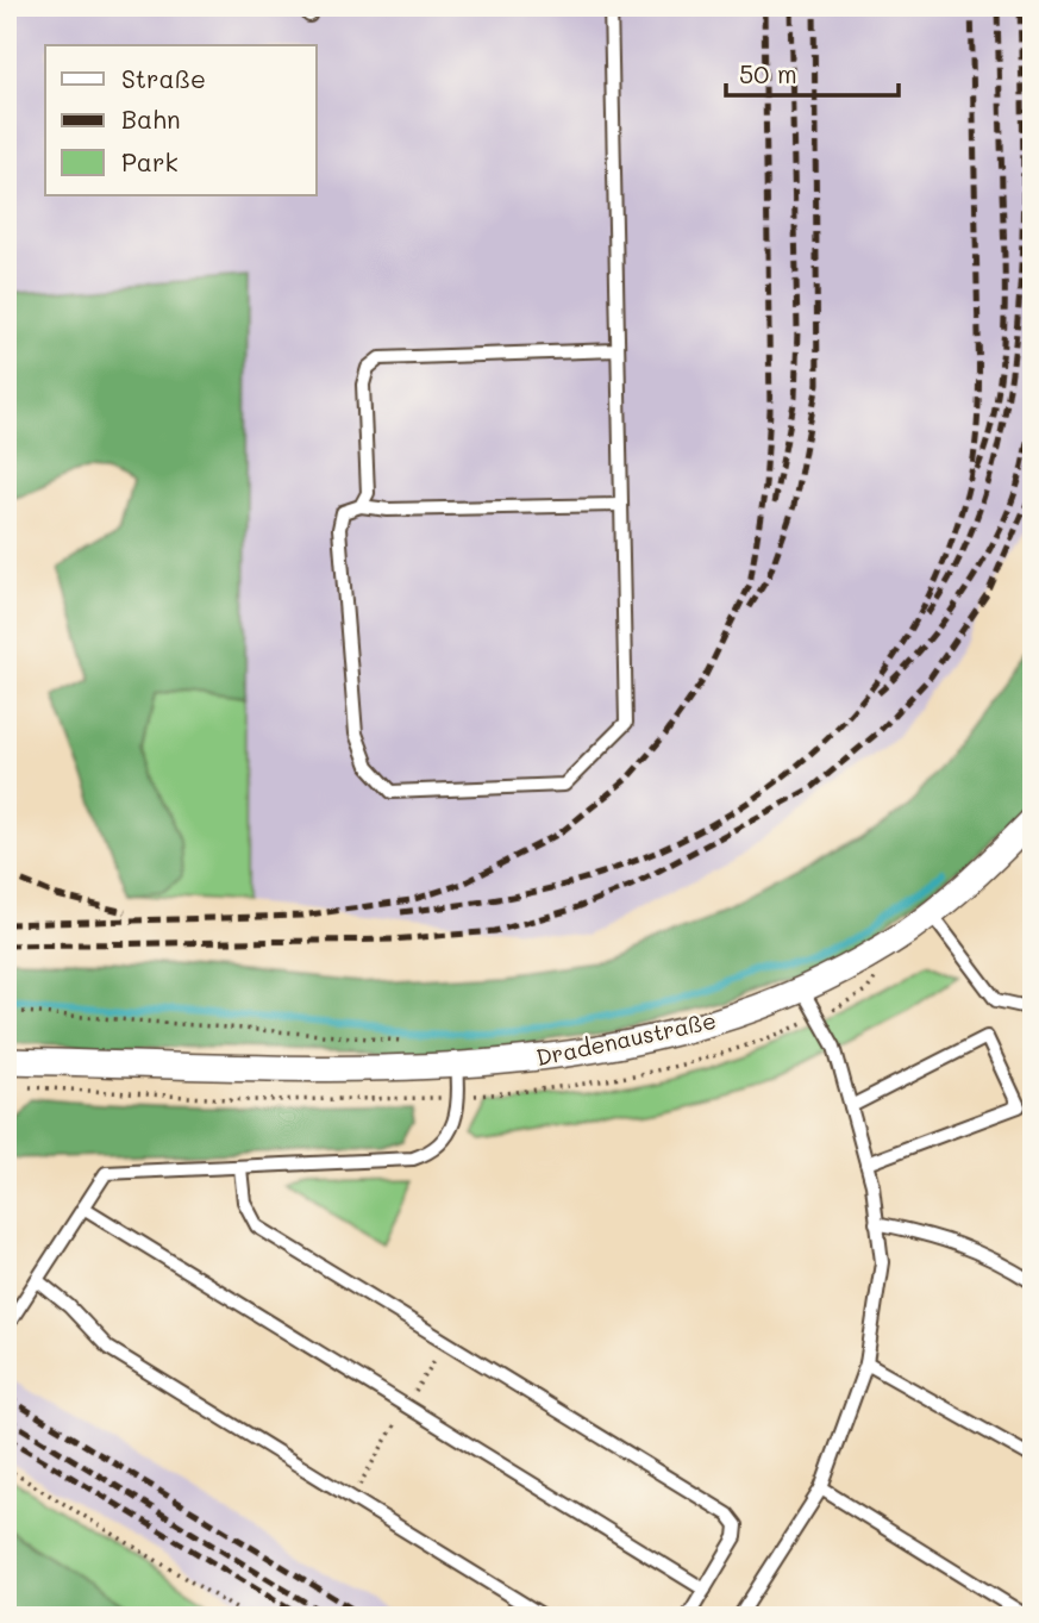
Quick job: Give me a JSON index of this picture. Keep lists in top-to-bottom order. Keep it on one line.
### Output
{"streets":{"street":["Dradenaustraße"]},"legend":["Straße","Bahn","Park"],"scale_bar":"50 m"}
